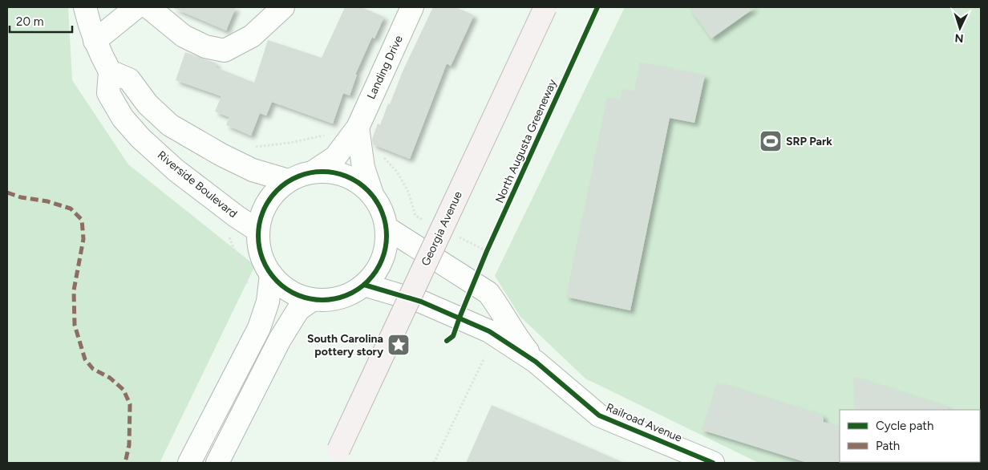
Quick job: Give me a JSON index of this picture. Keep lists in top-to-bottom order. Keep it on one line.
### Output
{"streets":{"main road":["Georgia Avenue"],"street":["Landing Drive","Riverside Boulevard","Railroad Avenue"],"cycle path":["North Augusta Greeneway"]},"crossings":[["Landing Drive","Riverside Boulevard"],["Landing Drive","Railroad Avenue"],["Riverside Boulevard","Railroad Avenue"]],"places":{"sports":["SRP Park"],"place":["South Carolina pottery story"]},"legend":["Cycle path","Path"],"scale_bar":"20 m","north":"bottom"}
